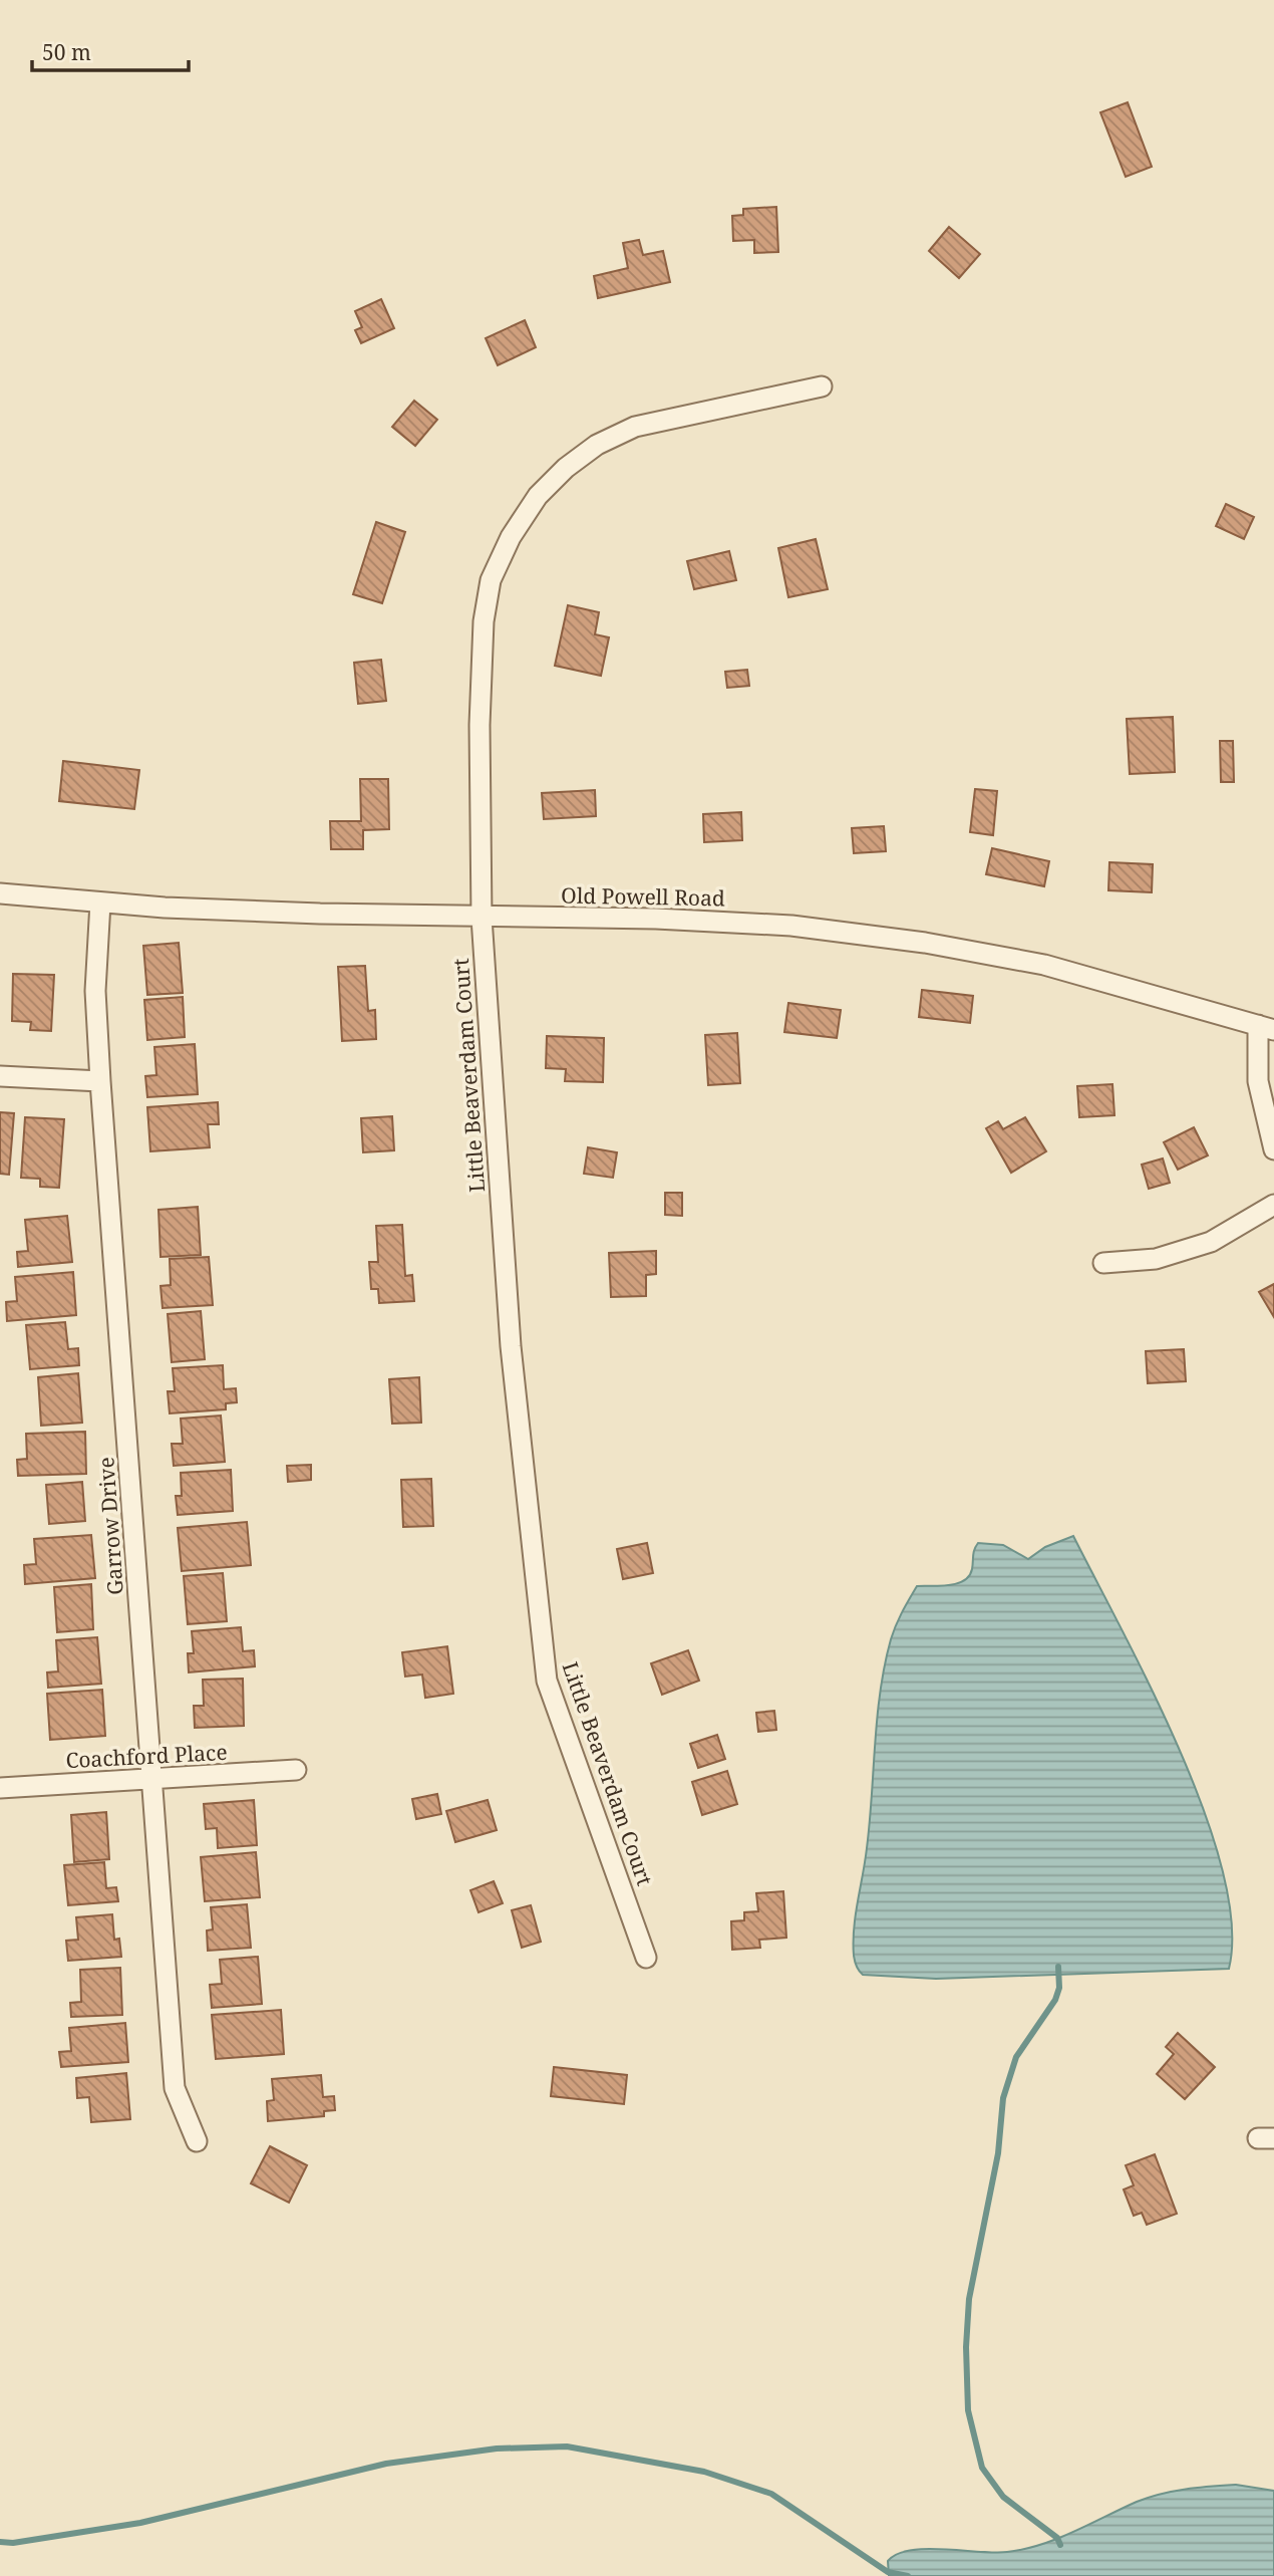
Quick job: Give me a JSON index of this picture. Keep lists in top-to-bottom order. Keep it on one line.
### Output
{"streets":{"street":["Old Powell Road","Little Beaverdam Court","Garrow Drive","Coachford Place"]},"crossings":[["Old Powell Road","Little Beaverdam Court"],["Old Powell Road","Garrow Drive"],["Garrow Drive","Coachford Place"]],"scale_bar":"50 m"}
